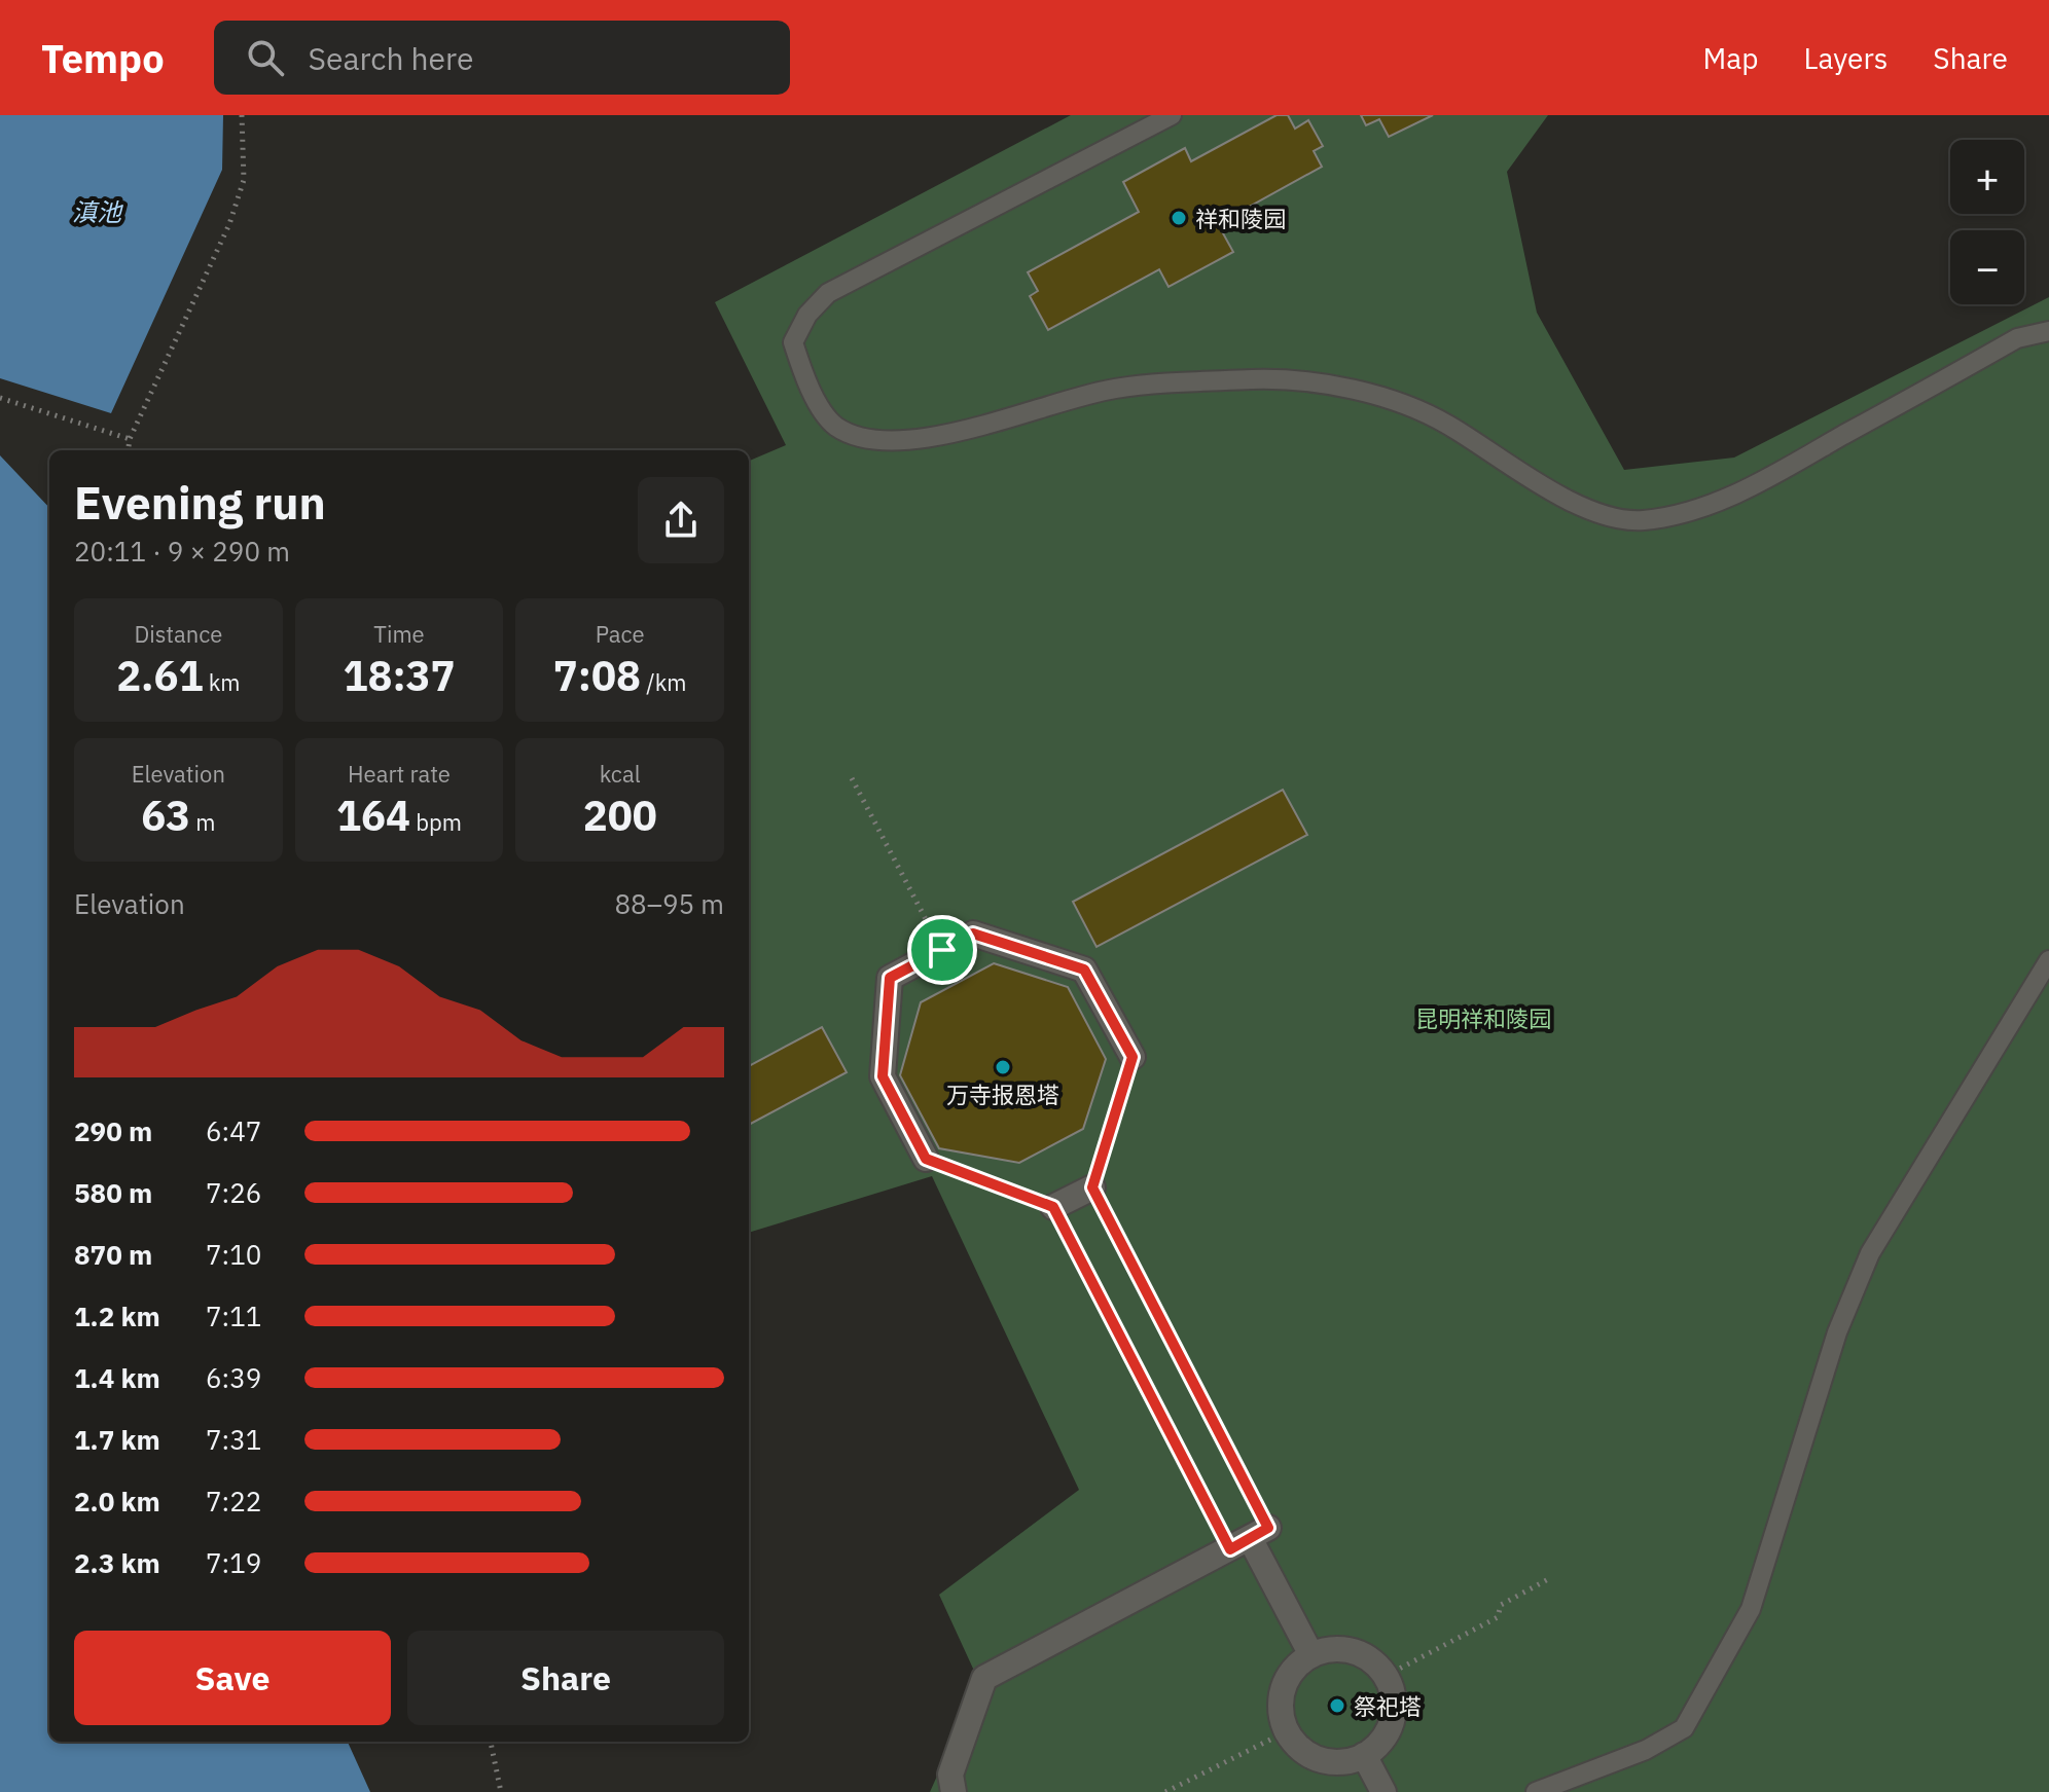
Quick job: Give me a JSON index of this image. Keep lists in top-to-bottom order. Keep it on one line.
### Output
{"water":["滇池"],"parks":["昆明祥和陵园"],"places":["祥和陵园","万寺报恩塔","祭祀塔"],"page":{"header":"Tempo","search":"Search here","nav":["Map","Layers","Share"],"map_buttons":["+","−"],"heading":["Evening run","20:11 · 9 × 290 m"],"stats":[["Distance","2.61 km"],["Time","18:37"],["Pace","7:08 /km"],["Elevation","63 m"],["Heart rate","164 bpm"],["kcal","200"]],"chart":["Elevation","88–95 m"],"list":[{"name":"290 m","note":"6:47"},{"name":"580 m","note":"7:26"},{"name":"870 m","note":"7:10"},{"name":"1.2 km","note":"7:11"},{"name":"1.4 km","note":"6:39"},{"name":"1.7 km","note":"7:31"},{"name":"2.0 km","note":"7:22"},{"name":"2.3 km","note":"7:19"}],"buttons":["Save","Share"]}}
